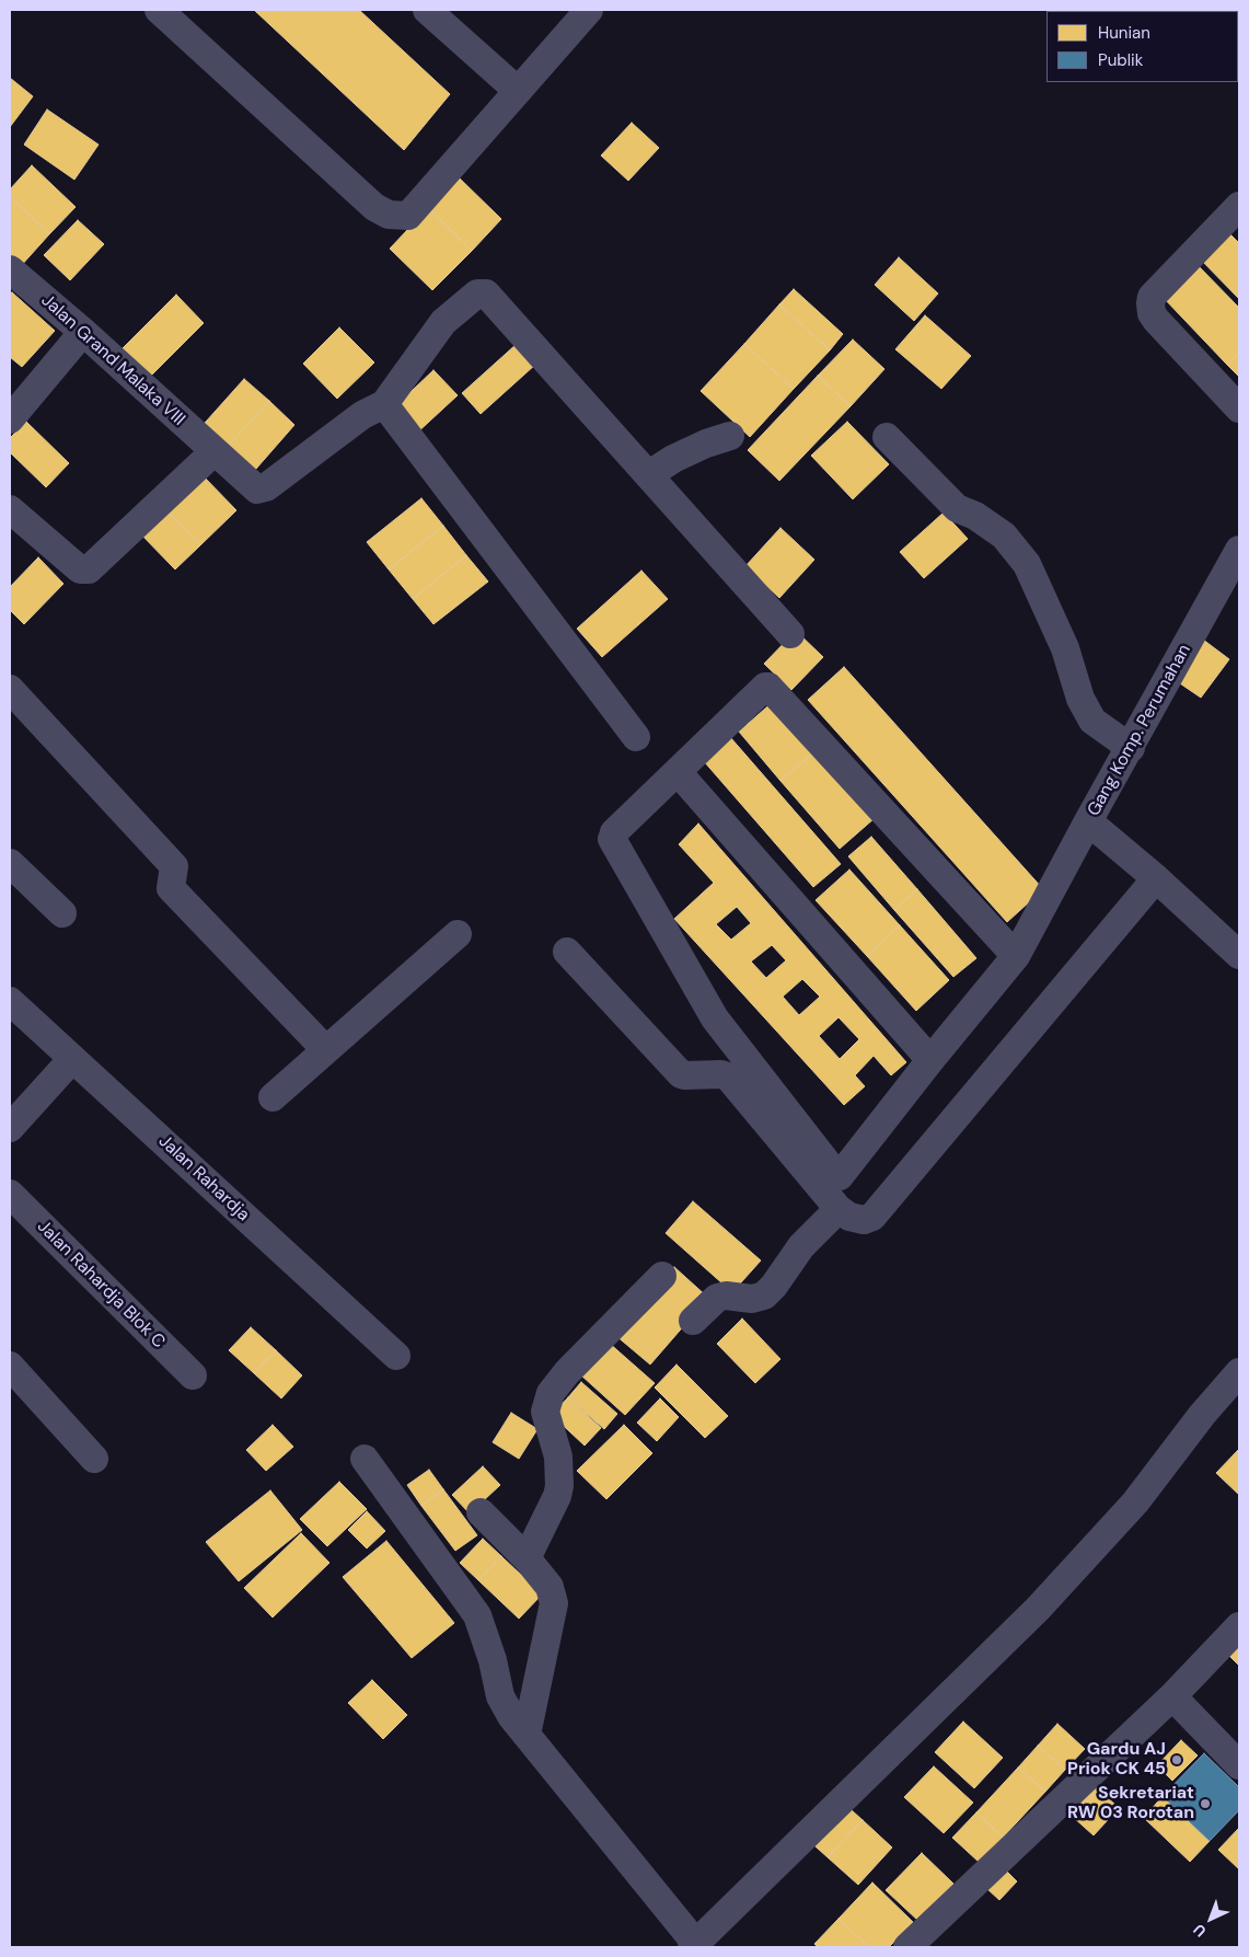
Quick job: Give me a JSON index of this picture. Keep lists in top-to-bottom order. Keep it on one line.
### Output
{"streets":{"street":["Jalan Grand Malaka VIII","Gang Komp. Perumahan","Jalan Rahardja","Jalan Rahardja Blok C"]},"places":["Gardu AJ Priok CK 45","Sekretariat RW 03 Rorotan"],"legend":["Hunian","Publik"],"north":"bottom left"}
